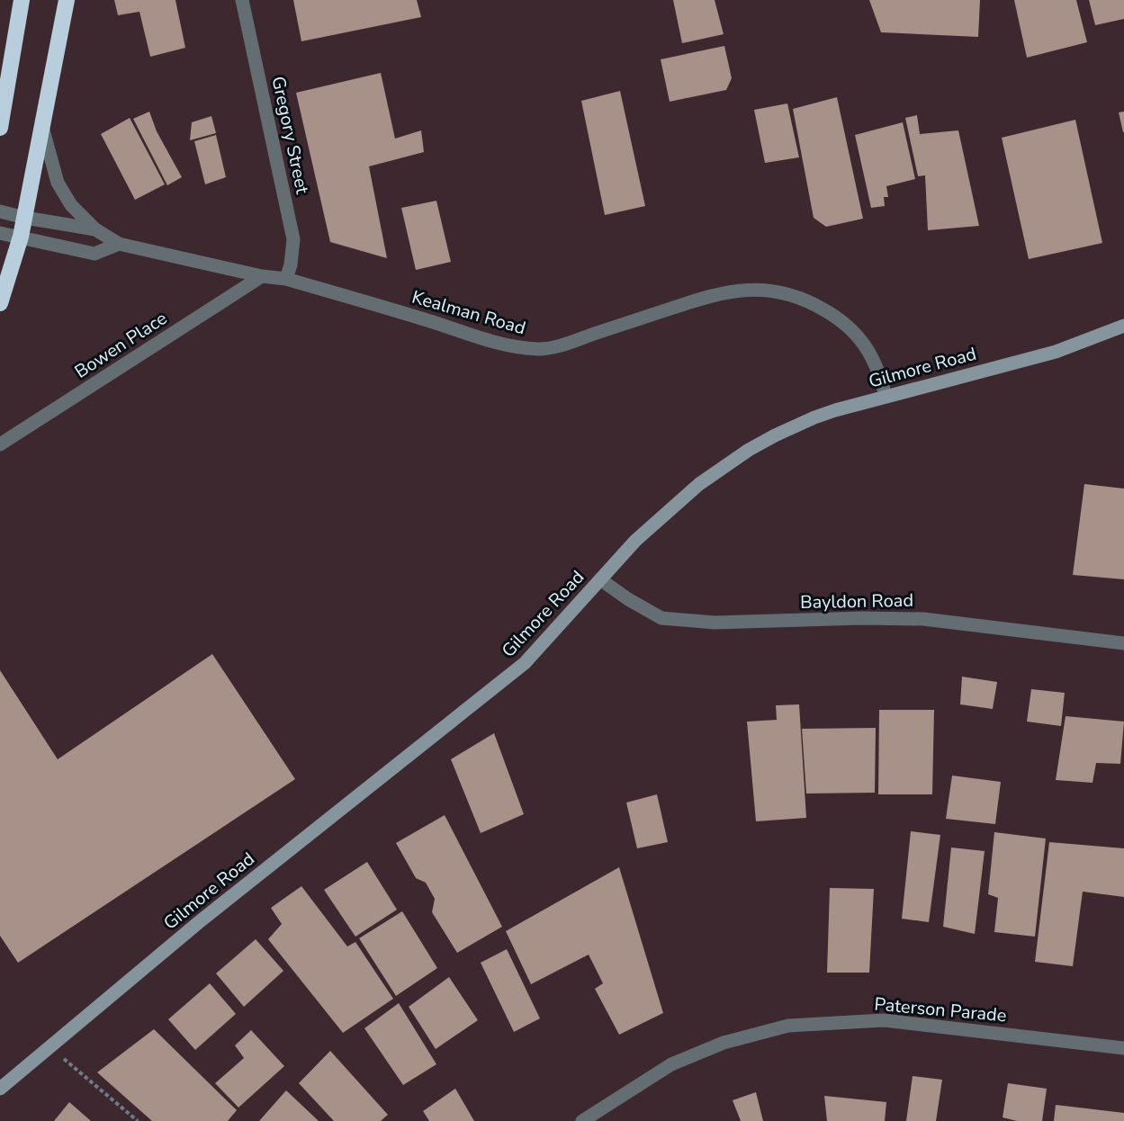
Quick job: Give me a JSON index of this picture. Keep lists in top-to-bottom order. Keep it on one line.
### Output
{"streets":{"street":["Gregory Street","Kealman Road","Bowen Place","Gilmore Road","Bayldon Road","Paterson Parade"]},"crossings":[["Gregory Street","Kealman Road"],["Kealman Road","Bowen Place"],["Kealman Road","Gilmore Road"],["Gilmore Road","Bayldon Road"]]}
